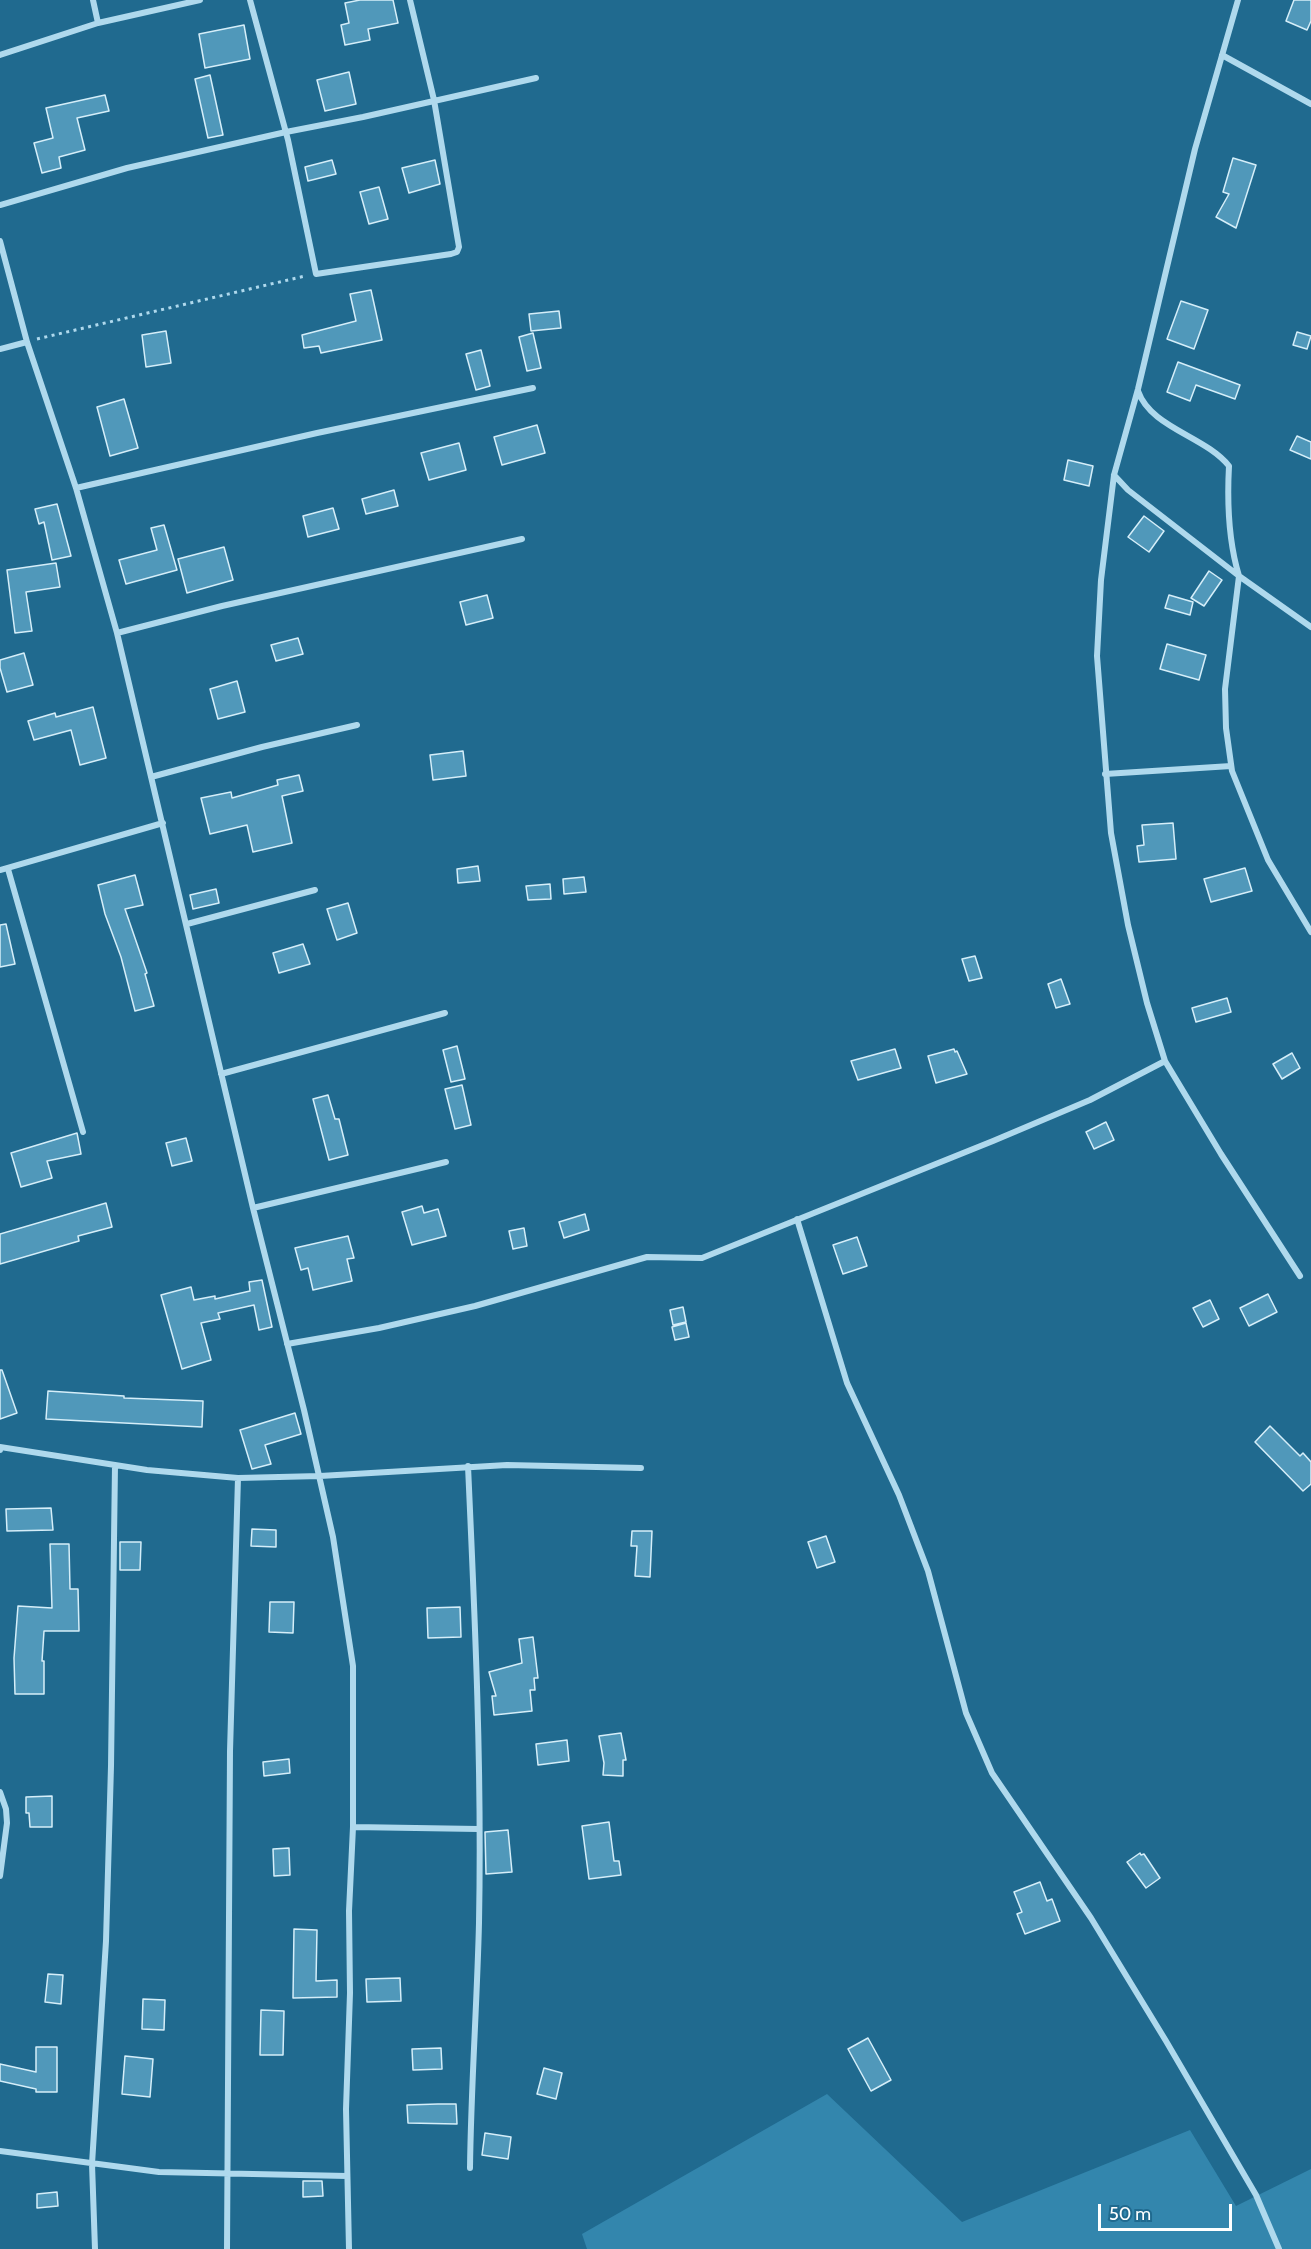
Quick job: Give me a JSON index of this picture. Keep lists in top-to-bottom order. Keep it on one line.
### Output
{"scale_bar":"50 m"}
